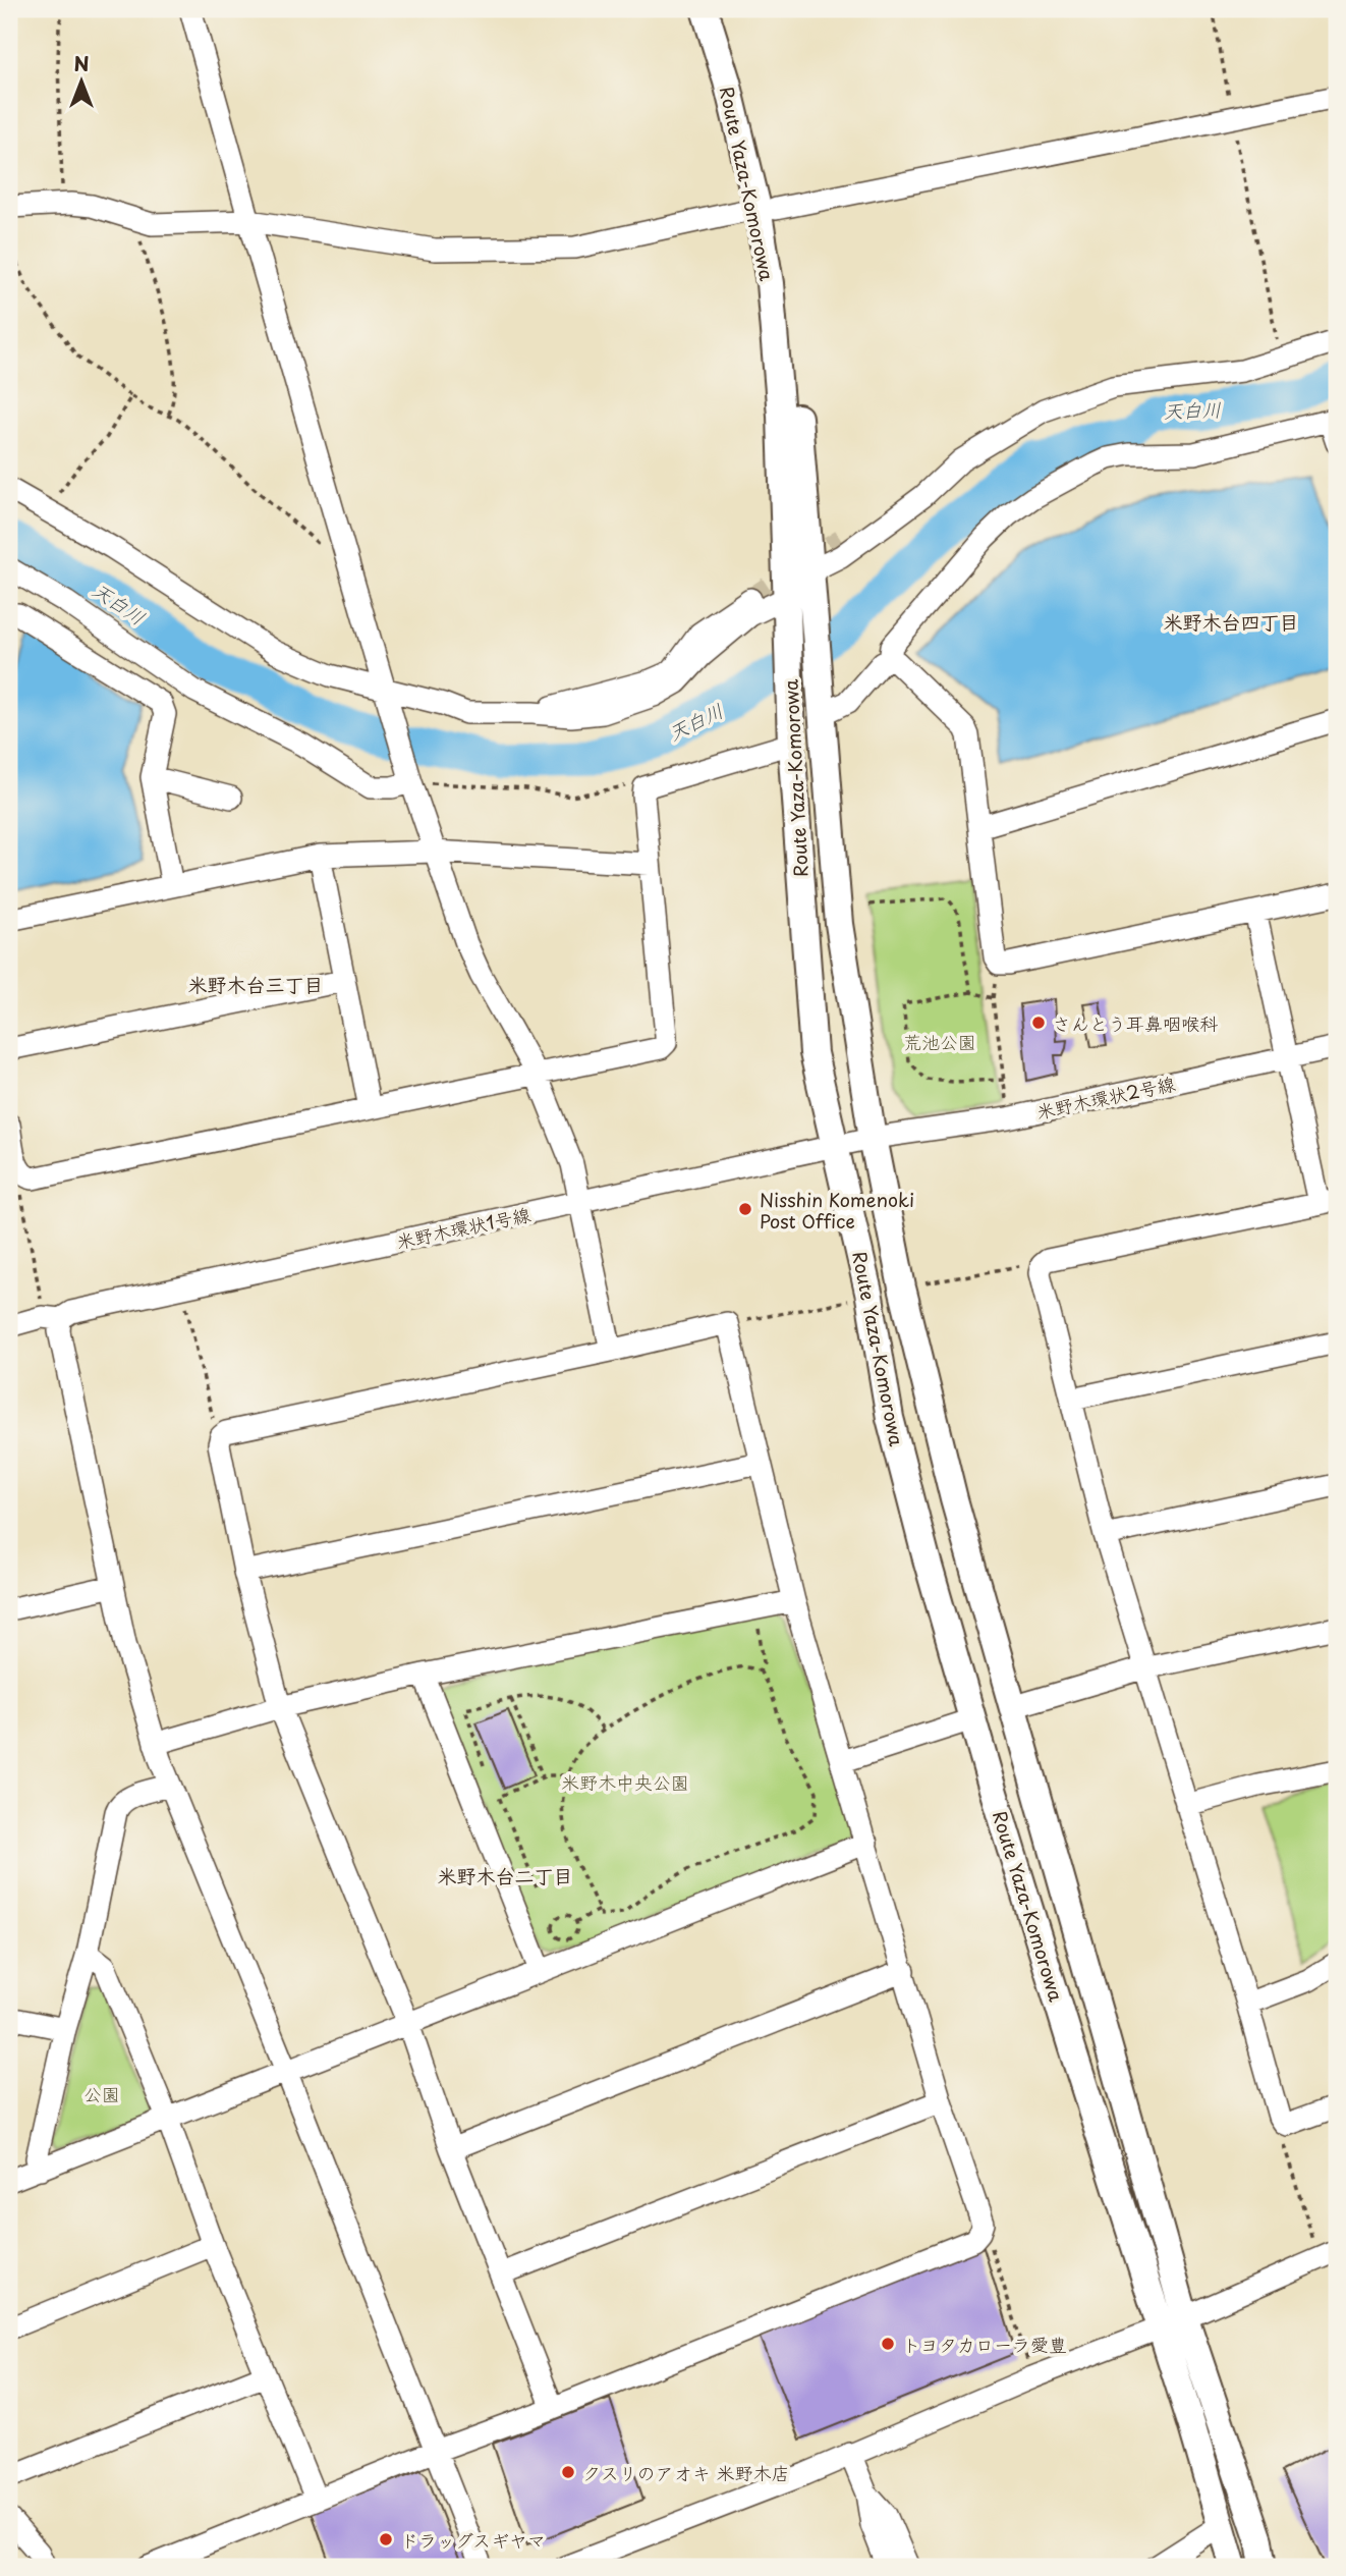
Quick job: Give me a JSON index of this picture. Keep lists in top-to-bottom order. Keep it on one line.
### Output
{"streets":{"main road":["Route Yaza-Komorowa"],"street":["米野木環状2号線","米野木環状1号線"]},"crossings":[["Route Yaza-Komorowa","米野木環状2号線"],["Route Yaza-Komorowa","米野木環状1号線"],["米野木環状2号線","米野木環状1号線"]],"districts":["米野木台四丁目","米野木台三丁目","米野木台二丁目"],"water":["天白川"],"parks":["荒池公園","米野木中央公園","公園"],"places":["さんとう耳鼻咽喉科","Nisshin Komenoki Post Office","トヨタカローラ愛豊","クスリのアオキ 米野木店","ドラッグスギヤマ"],"north":"top"}
